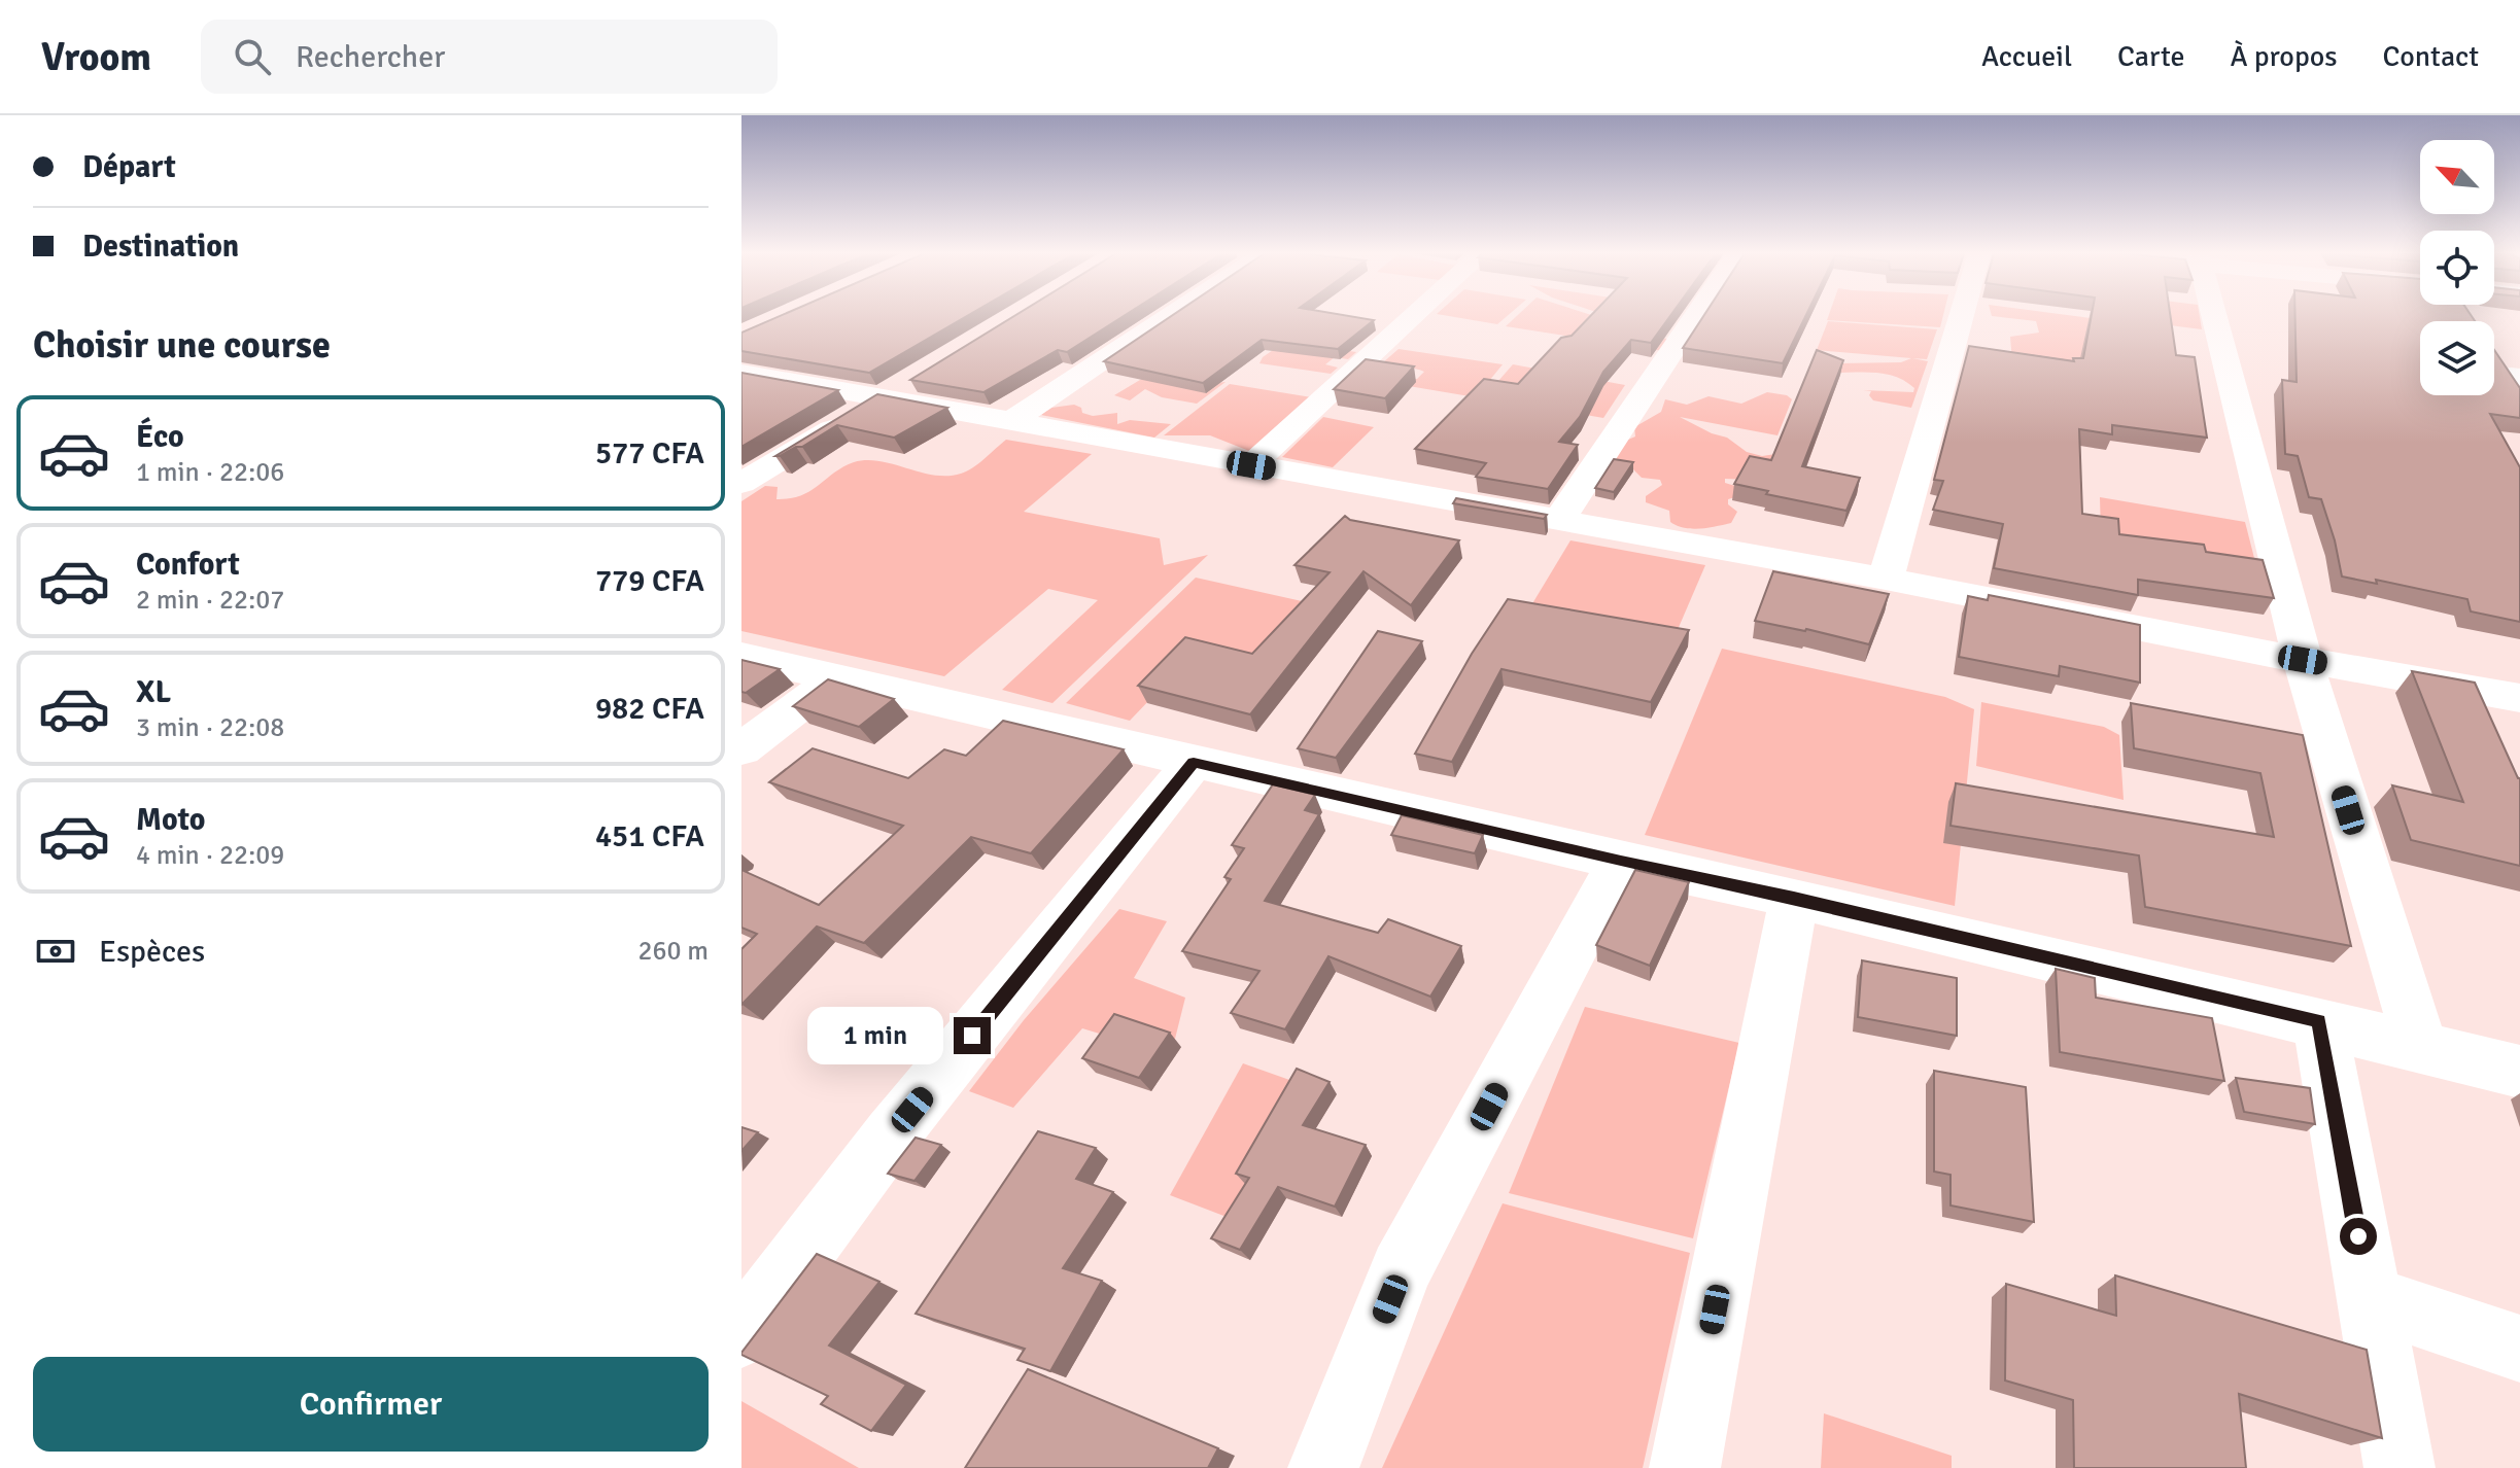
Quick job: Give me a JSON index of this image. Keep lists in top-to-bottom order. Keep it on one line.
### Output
{"north":"top left","page":{"header":"Vroom","search":"Rechercher","nav":["Accueil","Carte","À propos","Contact"],"banner":["Départ","Destination"],"heading":"Choisir une course","list":[{"name":"Éco","note":"1 min · 22:06","value":"577 CFA"},{"name":"Confort","note":"2 min · 22:07","value":"779 CFA"},{"name":"XL","note":"3 min · 22:08","value":"982 CFA"},{"name":"Moto","note":"4 min · 22:09","value":"451 CFA"}],"pay":["Espèces","260 m"],"bubble":"1 min","buttons":"Confirmer"}}
